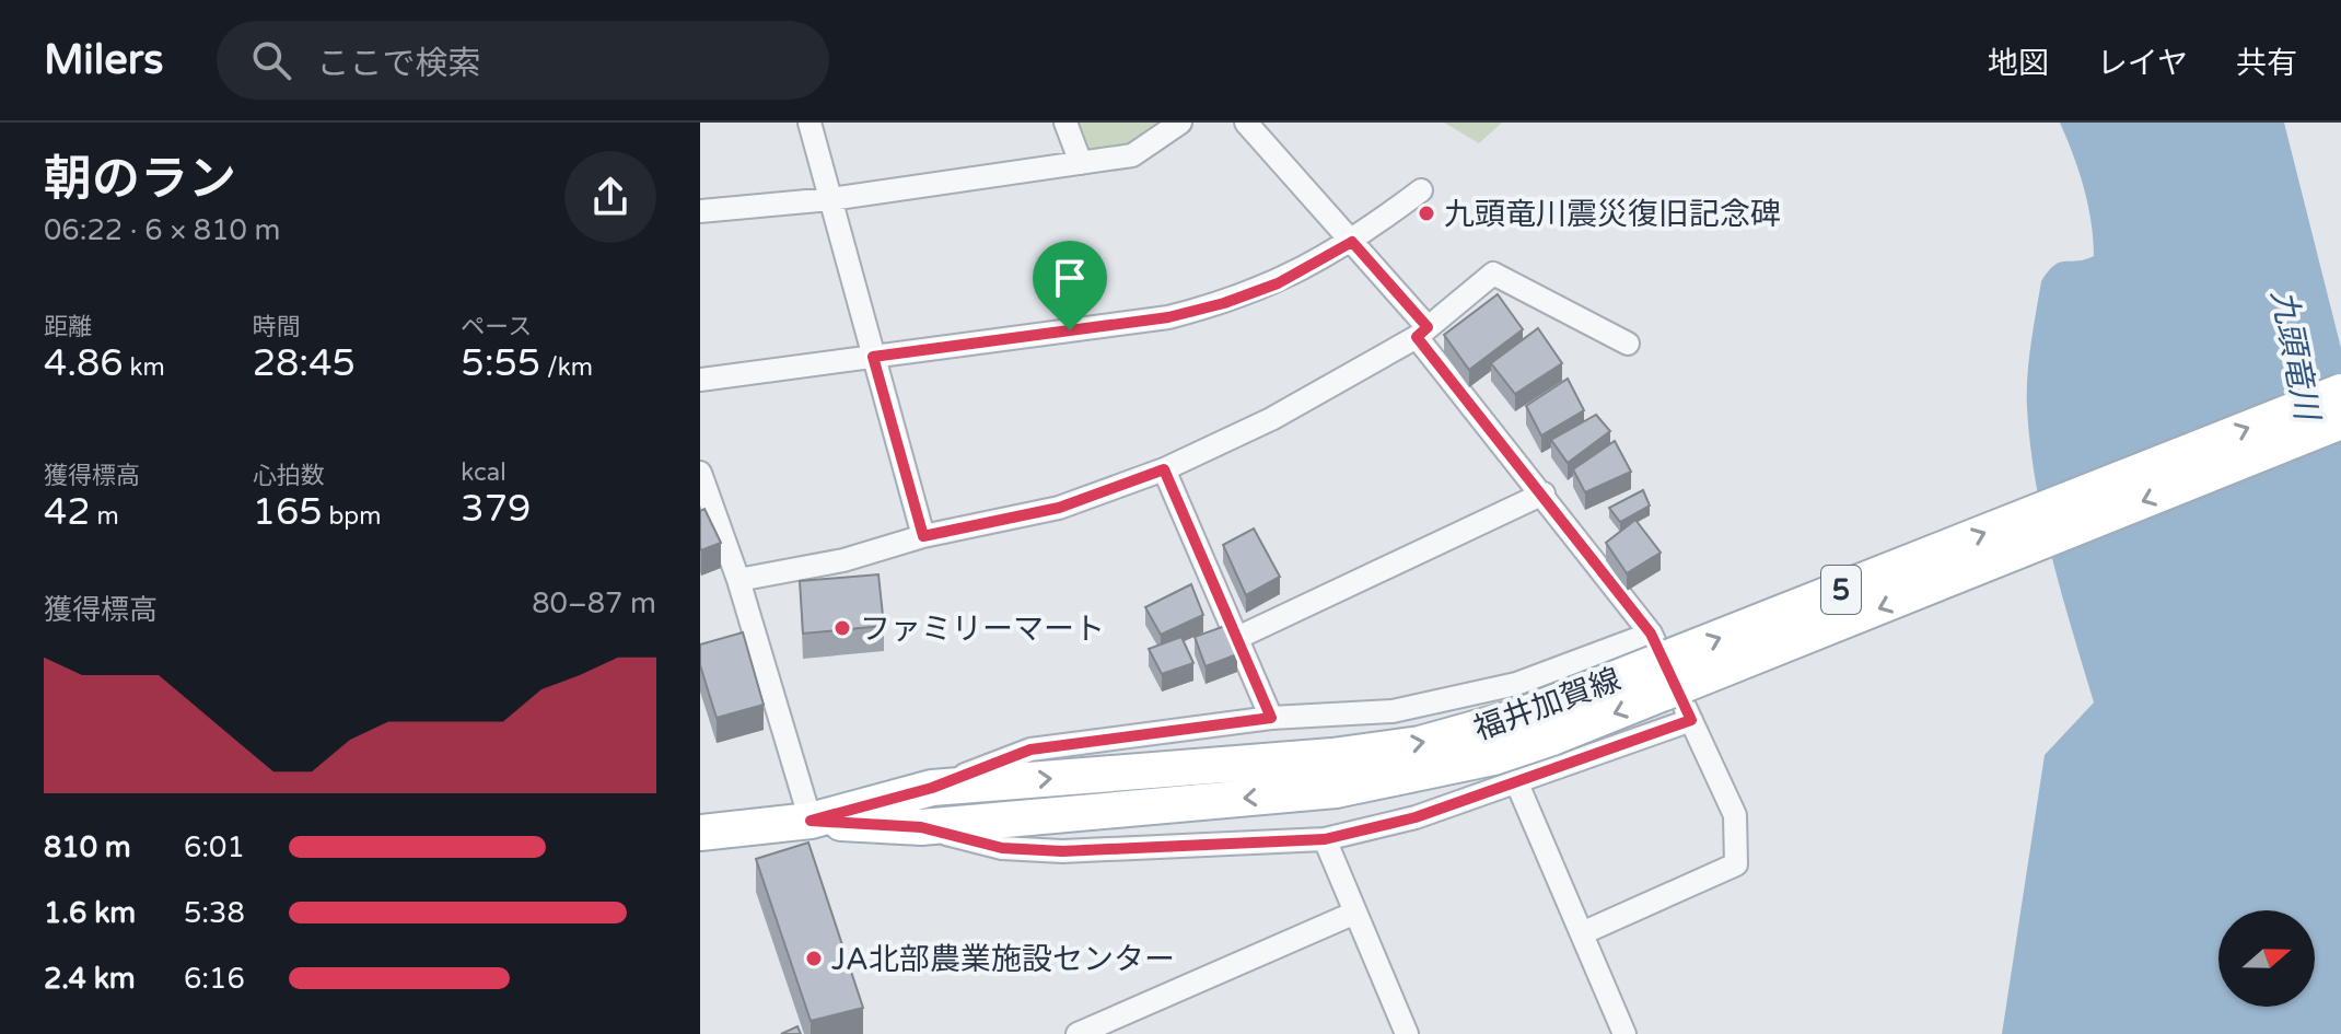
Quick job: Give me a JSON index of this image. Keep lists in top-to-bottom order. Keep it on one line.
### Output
{"streets":{"main road":["5","福井加賀線"]},"water":["九頭竜川"],"places":["九頭竜川震災復旧記念碑","ファミリーマート","JA北部農業施設センター"],"north":"right","page":{"header":"Milers","search":"ここで検索","nav":["地図","レイヤ","共有"],"heading":["朝のラン","06:22 · 6 × 810 m"],"stats":[["距離","4.86 km"],["時間","28:45"],["ペース","5:55 /km"],["獲得標高","42 m"],["心拍数","165 bpm"],["kcal","379"]],"chart":["獲得標高","80–87 m"],"list":[{"name":"810 m","note":"6:01"},{"name":"1.6 km","note":"5:38"},{"name":"2.4 km","note":"6:16"}]}}
